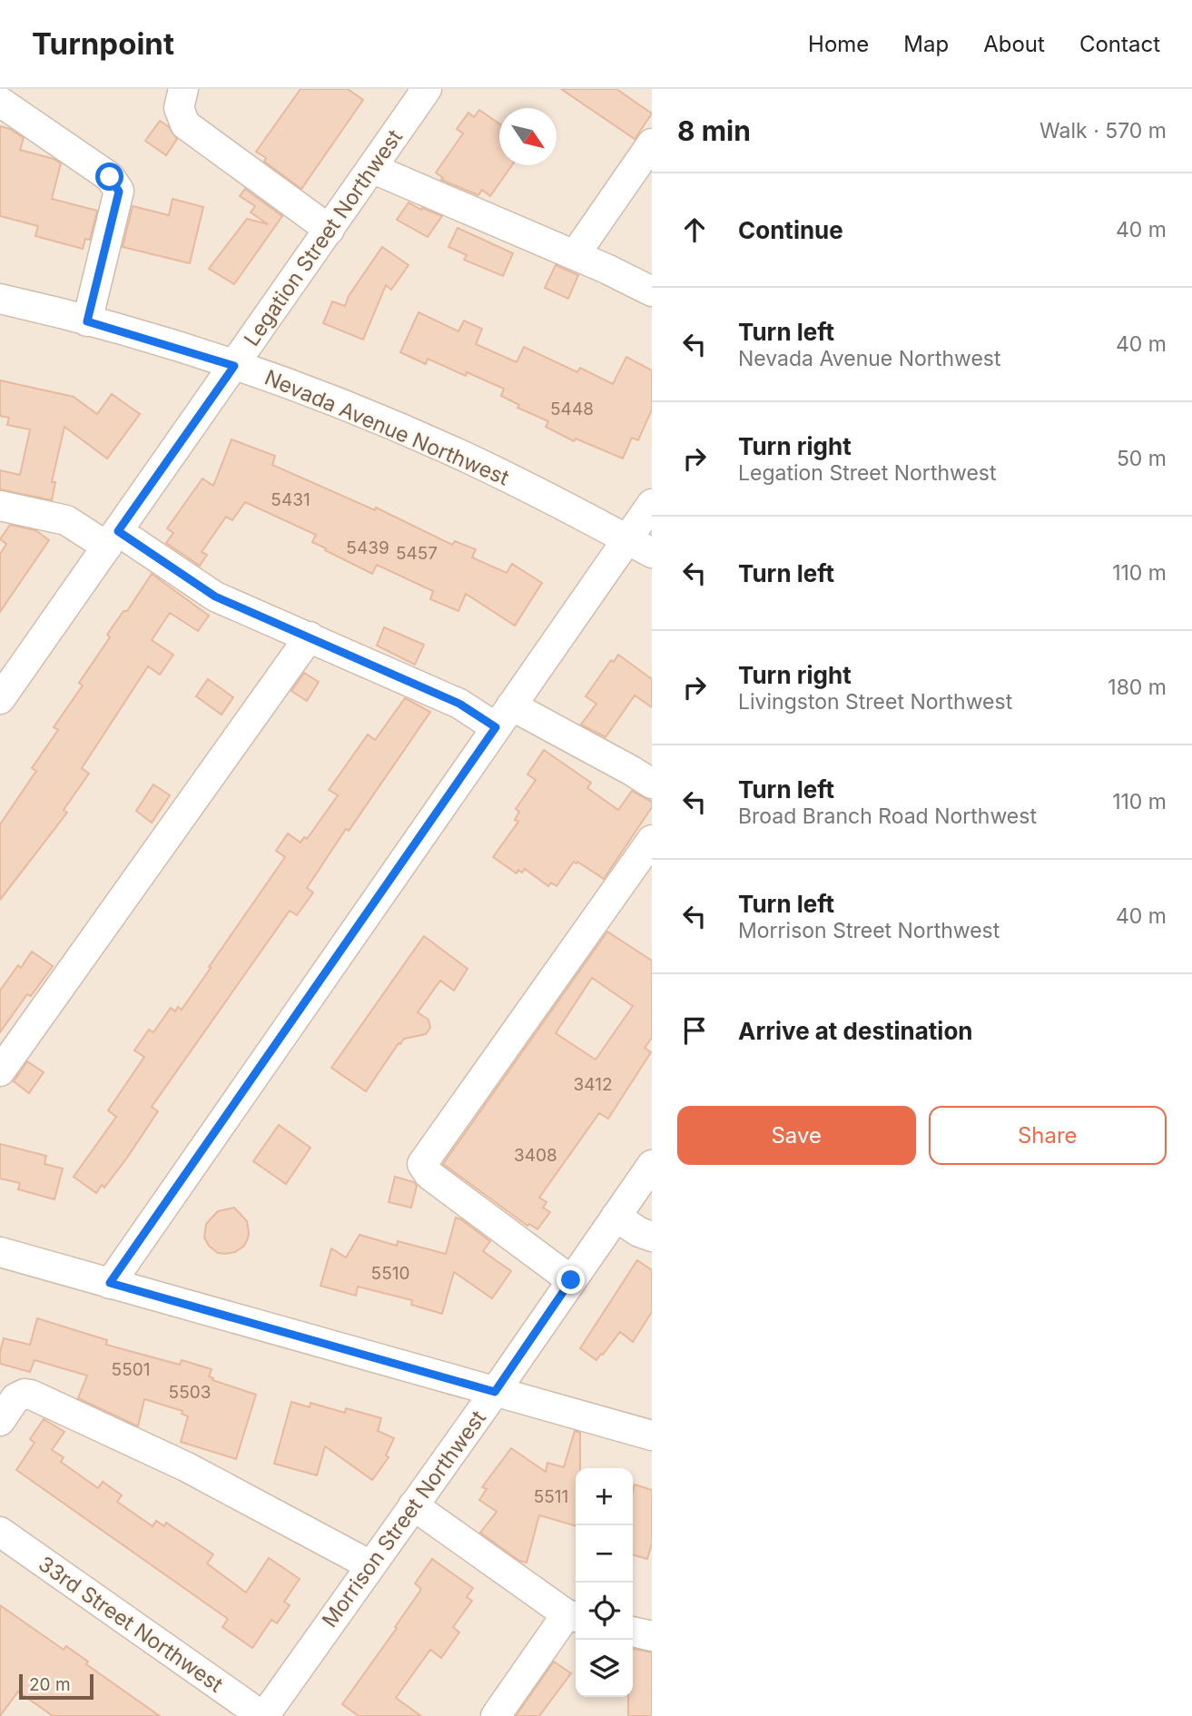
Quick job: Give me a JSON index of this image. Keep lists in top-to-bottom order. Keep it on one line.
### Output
{"streets":{"street":["Legation Street Northwest","Nevada Avenue Northwest","Morrison Street Northwest","33rd Street Northwest"]},"crossings":[["Legation Street Northwest","Nevada Avenue Northwest"],["Morrison Street Northwest","33rd Street Northwest"]],"house_numbers":["5448","5431","5439","5457","3412","3408","5510","5501","5503","5511"],"scale_bar":"20 m","north":"bottom right","page":{"header":"Turnpoint","nav":["Home","Map","About","Contact"],"heading":["8 min","Walk · 570 m"],"list":[["Continue","40 m"],["Turn left","Nevada Avenue Northwest","40 m"],["Turn right","Legation Street Northwest","50 m"],["Turn left","110 m"],["Turn right","Livingston Street Northwest","180 m"],["Turn left","Broad Branch Road Northwest","110 m"],["Turn left","Morrison Street Northwest","40 m"],"Arrive at destination"],"buttons":["Save","Share"],"map_buttons":["+","−"],"scale":"20 m"}}
